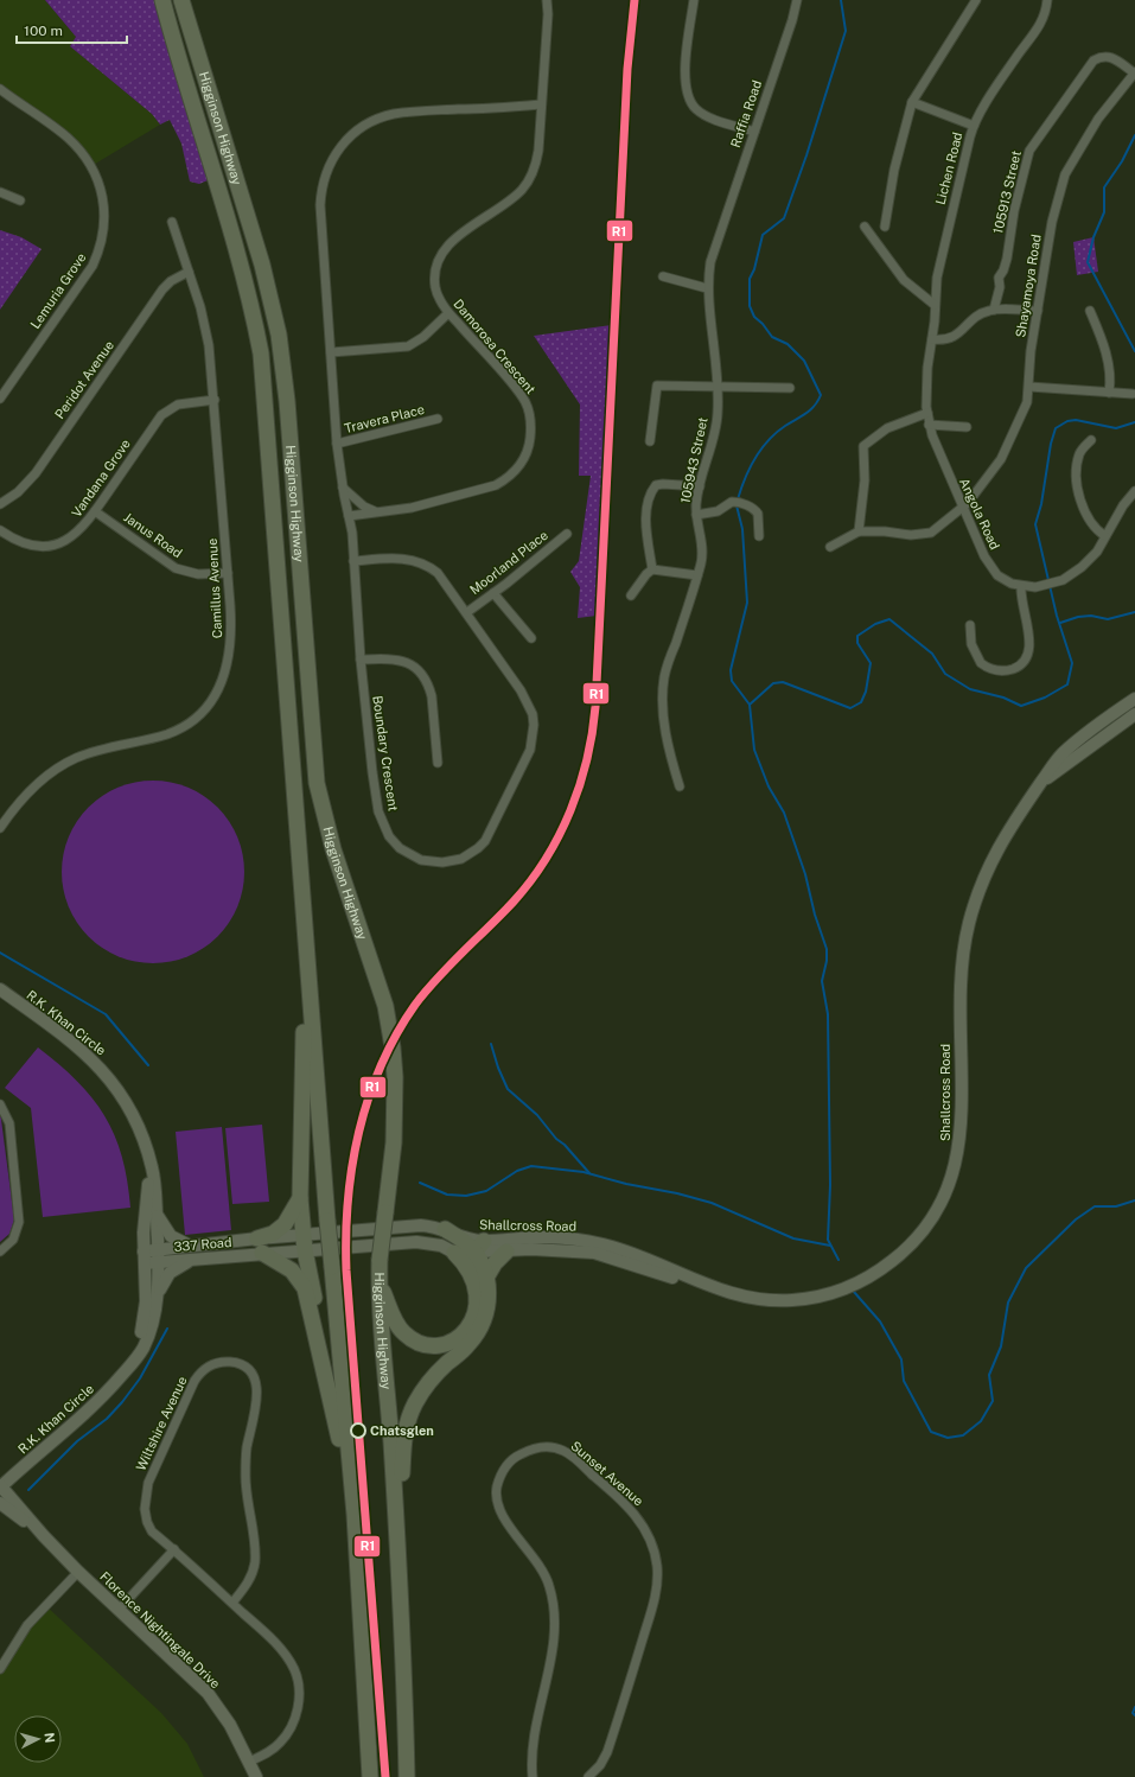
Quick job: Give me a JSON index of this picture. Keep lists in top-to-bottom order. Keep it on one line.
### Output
{"streets":{"highway":["Higginson Highway"],"street":["Raffia Road","Lichen Road","105913 Street","Shayamoya Road","Lemuria Grove","Damorosa Crescent","Peridot Avenue","Travera Place","105943 Street","Vandana Grove","Angola Road","Janus Road","Moorland Place","Camillus Avenue","Boundary Crescent","R.K. Khan Circle","Shallcross Road","337 Road","Wiltshire Avenue","Sunset Avenue","Florence Nightingale Drive"]},"crossings":[["Raffia Road","105943 Street"],["Lichen Road","Angola Road"],["105913 Street","Shayamoya Road"],["Shayamoya Road","Angola Road"],["Peridot Avenue","Camillus Avenue"],["Vandana Grove","Janus Road"],["Vandana Grove","Camillus Avenue"],["Janus Road","Camillus Avenue"],["Moorland Place","Boundary Crescent"],["R.K. Khan Circle","337 Road"],["R.K. Khan Circle","Florence Nightingale Drive"],["Shallcross Road","337 Road"],["Wiltshire Avenue","Florence Nightingale Drive"]],"places":["Chatsglen"],"lines":["transit line R1"],"scale_bar":"100 m","north":"right"}
